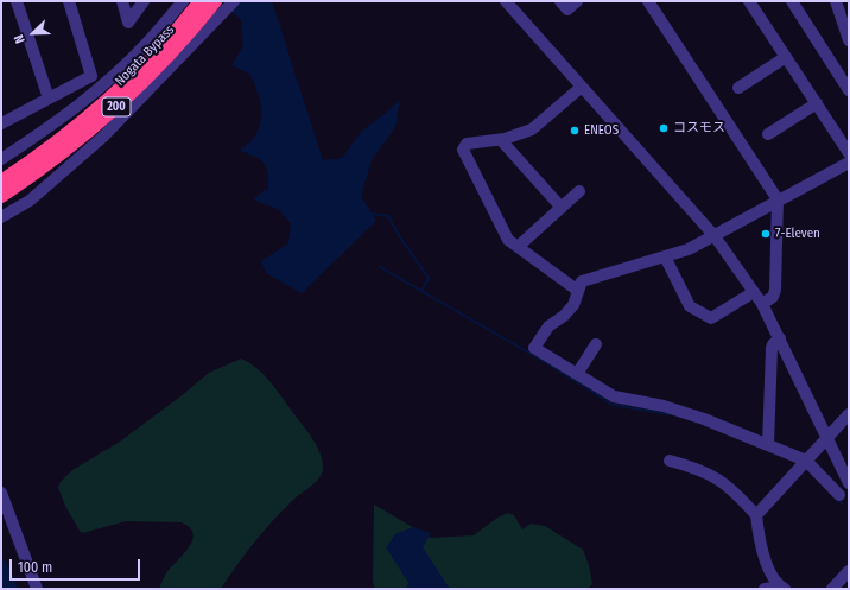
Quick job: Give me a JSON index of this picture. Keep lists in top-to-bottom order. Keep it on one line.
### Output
{"streets":{"highway":["Nogata Bypass","200"]},"places":["コスモス","ENEOS","7-Eleven"],"scale_bar":"100 m","north":"bottom left"}
